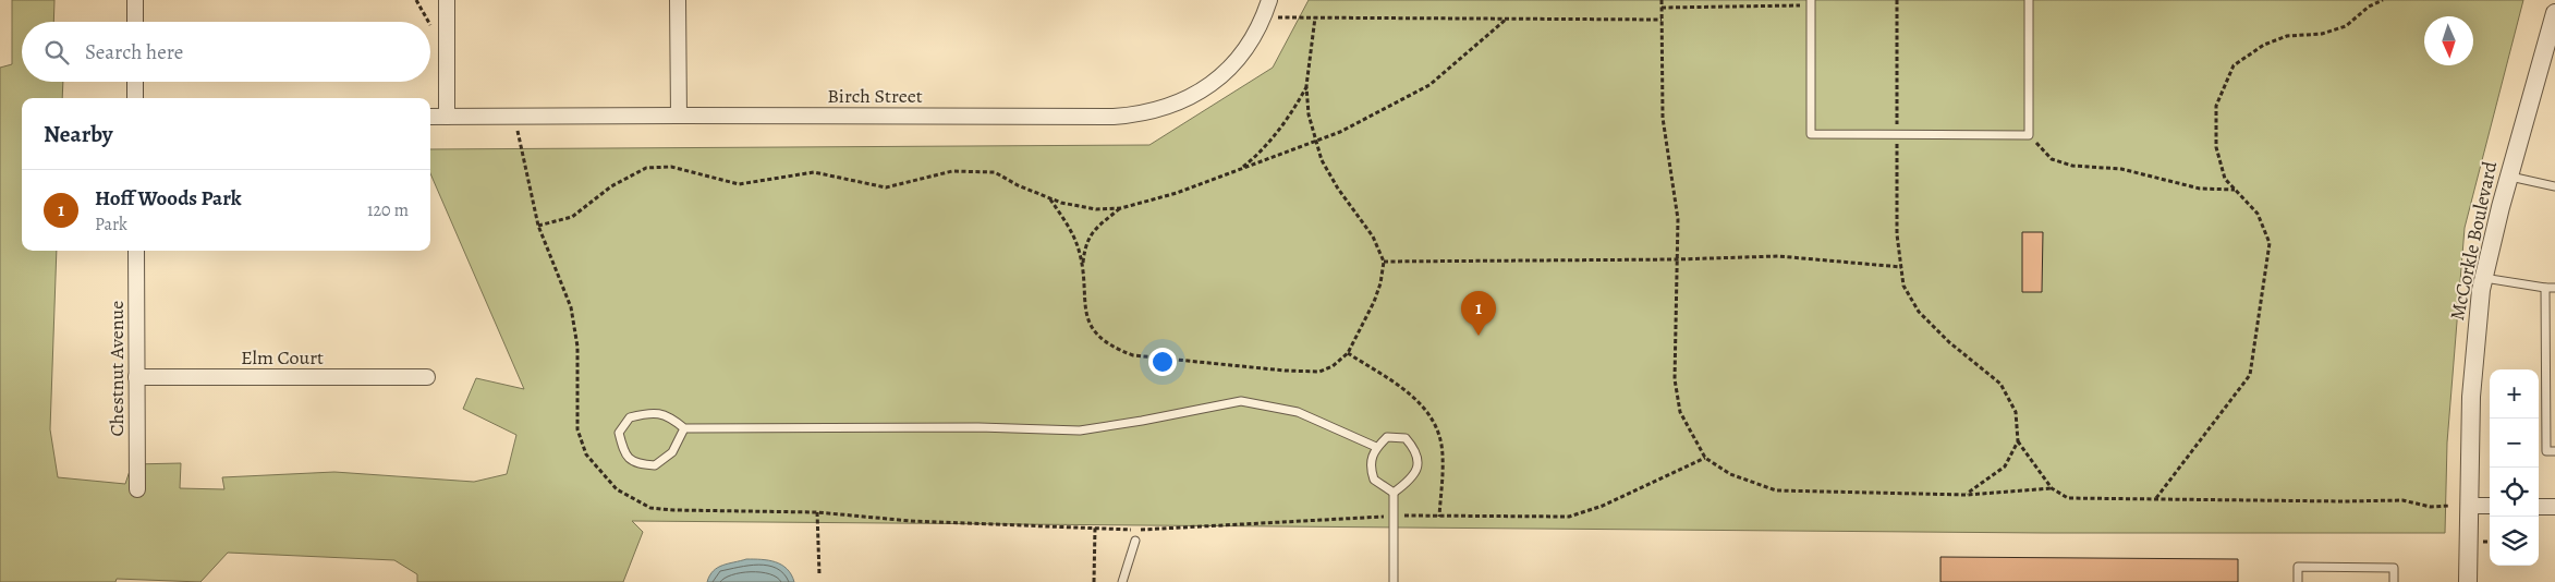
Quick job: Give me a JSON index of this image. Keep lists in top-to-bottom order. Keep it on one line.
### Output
{"streets":{"street":["Birch Street","McCorkle Boulevard","Elm Court","Chestnut Avenue"]},"crossings":[["Elm Court","Chestnut Avenue"]],"north":"bottom","page":{"search":"Search here","heading":"Nearby","list":[{"mark":"1","name":"Hoff Woods Park","note":"Park","value":"120 m"}],"pins":"1","map_buttons":["+","−"]}}
